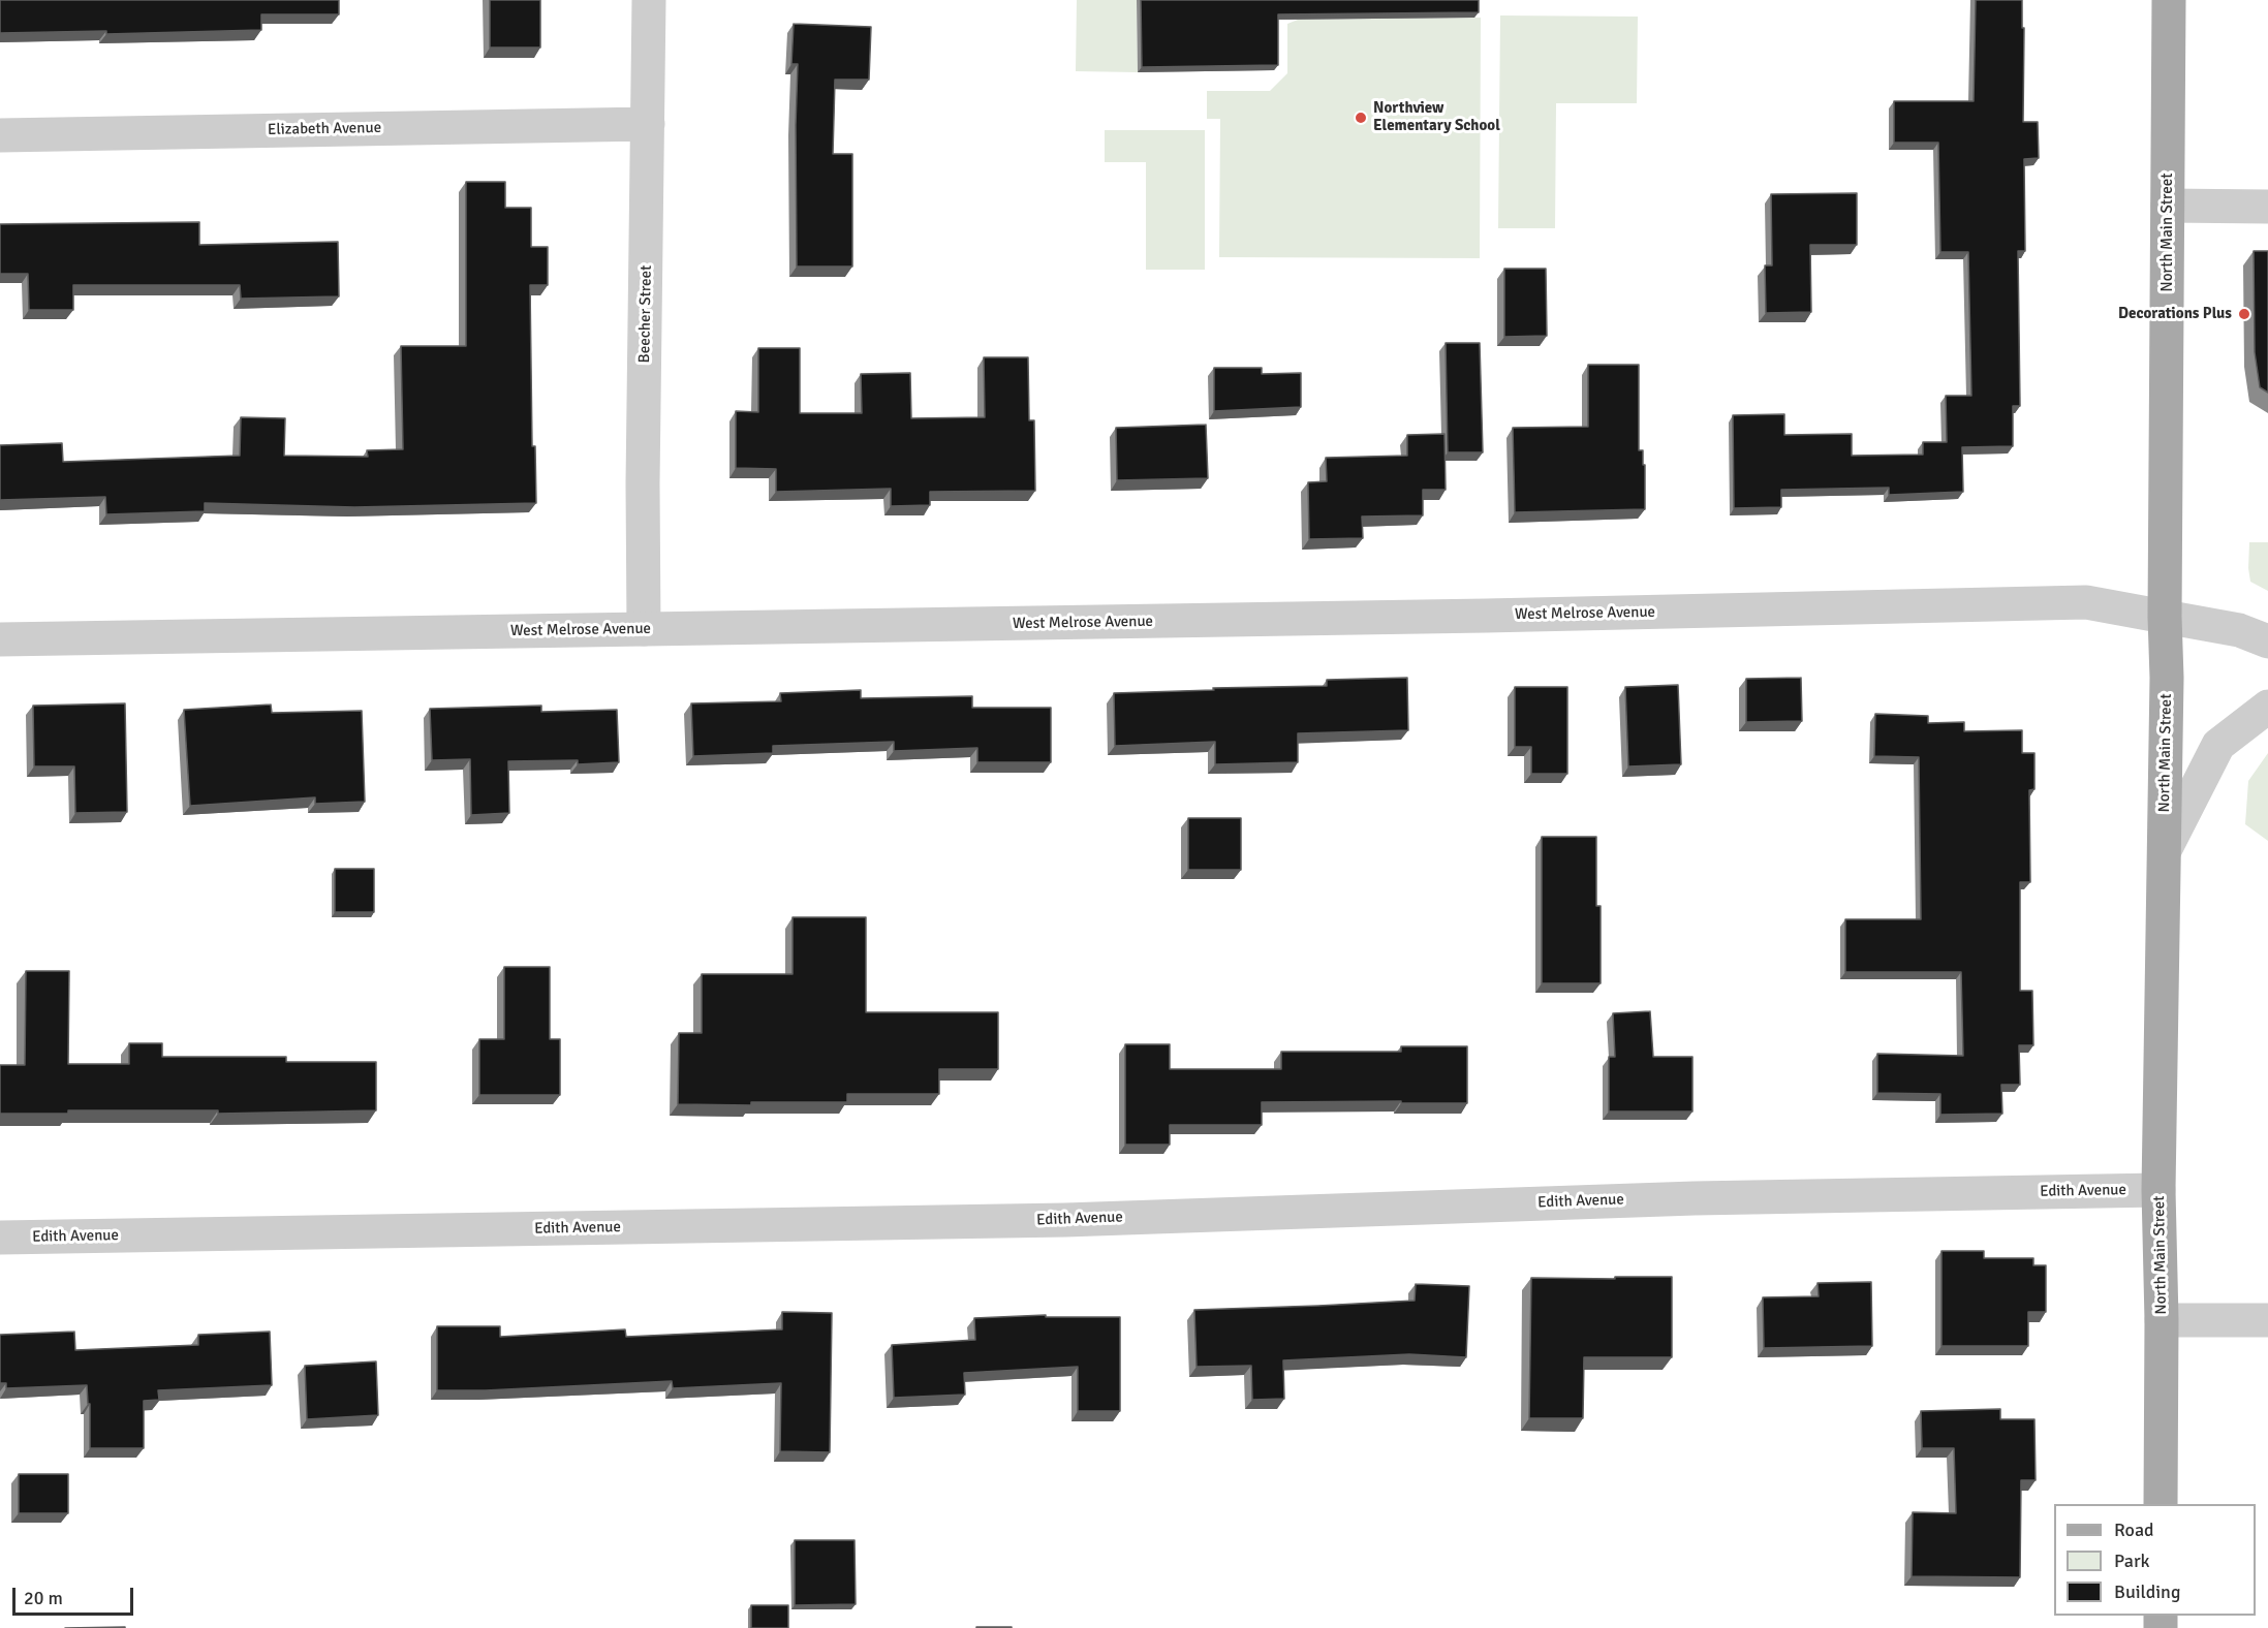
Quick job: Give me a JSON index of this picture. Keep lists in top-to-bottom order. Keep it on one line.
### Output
{"streets":{"main road":["North Main Street"],"street":["Elizabeth Avenue","Beecher Street","West Melrose Avenue","Edith Avenue"]},"crossings":[["Elizabeth Avenue","Beecher Street"],["North Main Street","West Melrose Avenue"],["North Main Street","Edith Avenue"],["Beecher Street","West Melrose Avenue"]],"places":["Northview Elementary School","Decorations Plus"],"legend":["Road","Park","Building"],"scale_bar":"20 m"}
